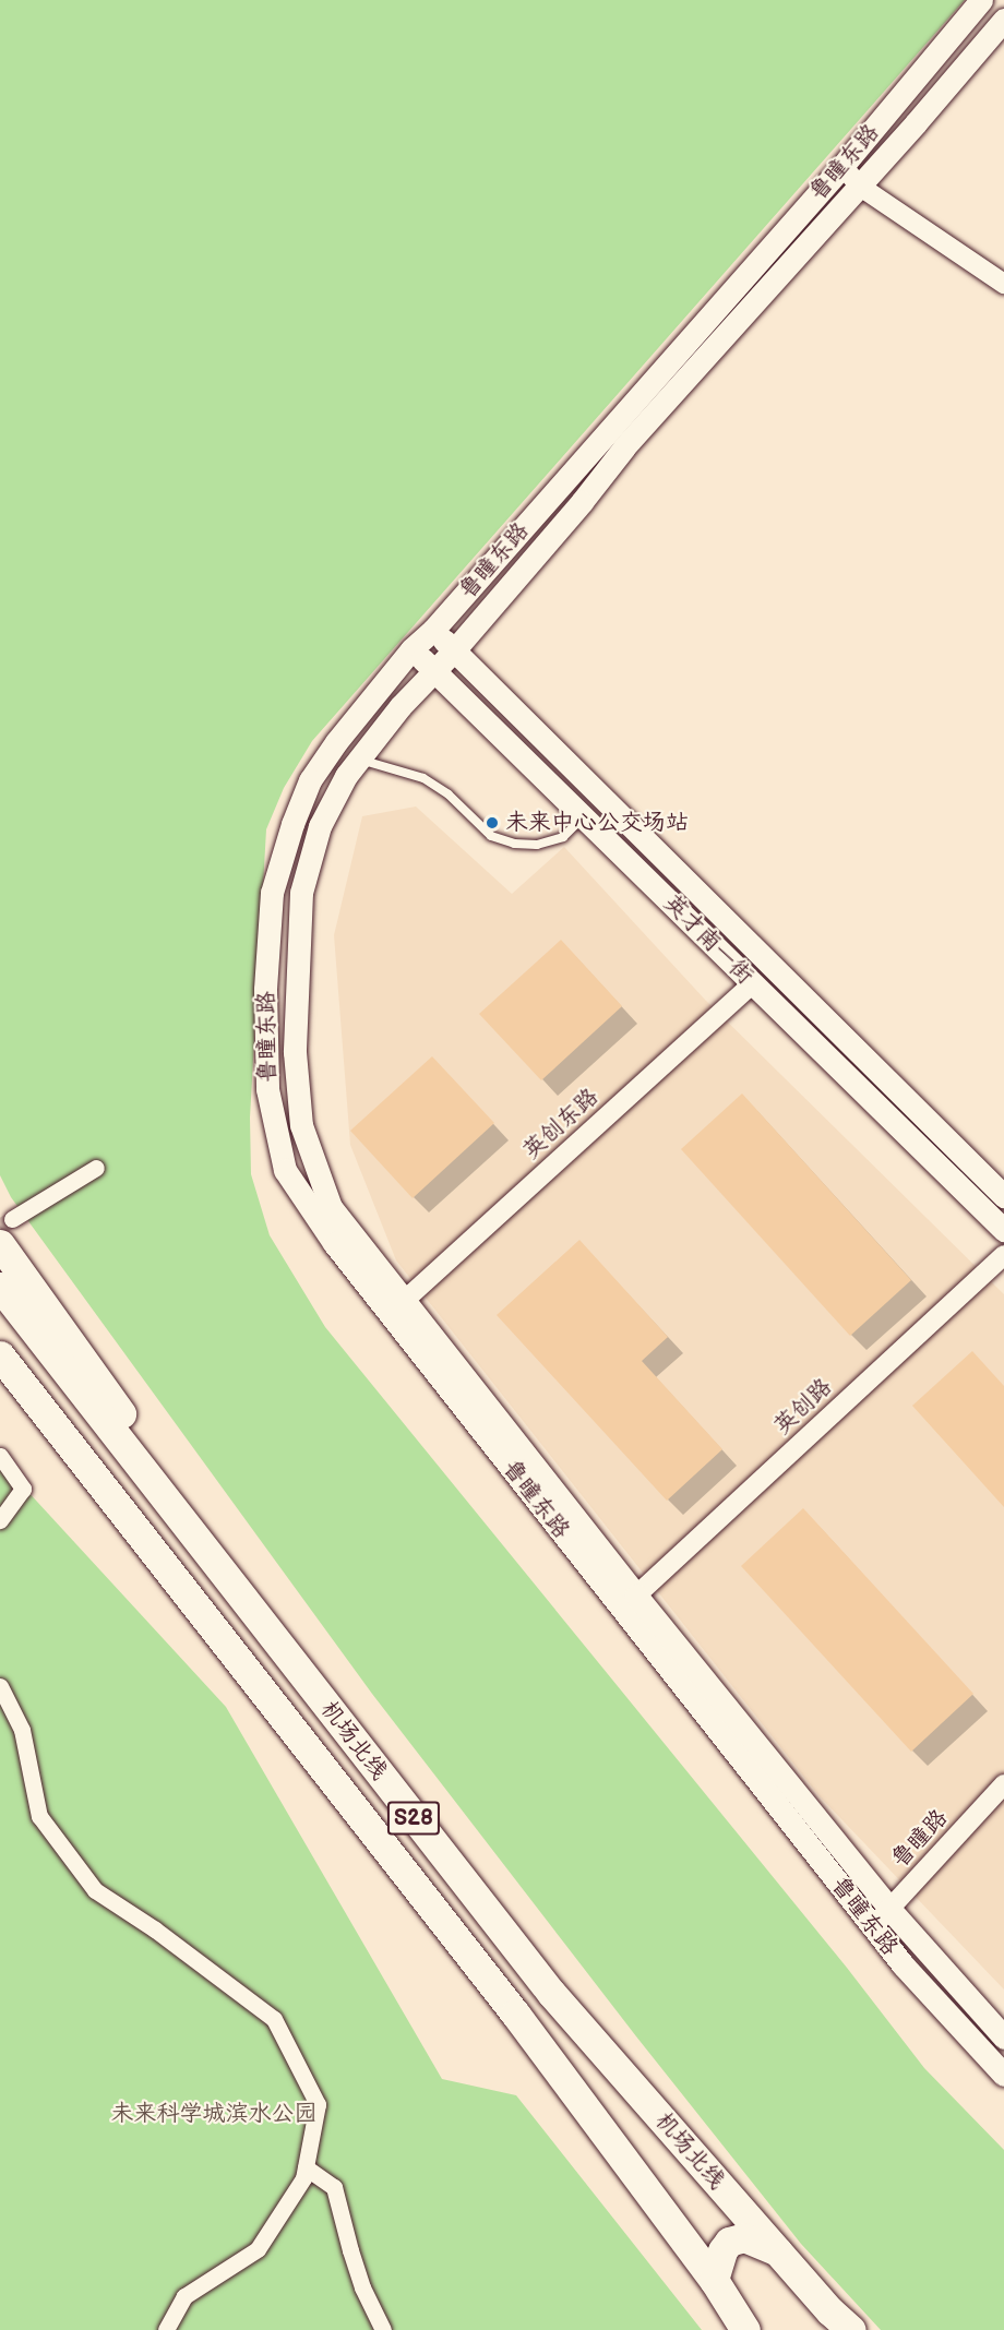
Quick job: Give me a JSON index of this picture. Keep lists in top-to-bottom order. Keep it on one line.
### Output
{"streets":{"highway":["机场北线","S28"],"main road":["鲁瞳东路","英才南一街"],"street":["英创东路","英创路","鲁瞳路"]},"crossings":[["鲁瞳东路","英才南一街"],["鲁瞳东路","英创东路"],["鲁瞳东路","英创路"],["鲁瞳东路","鲁瞳路"],["英才南一街","英创东路"]],"parks":["未来科学城滨水公园"],"places":["未来中心公交场站"]}
